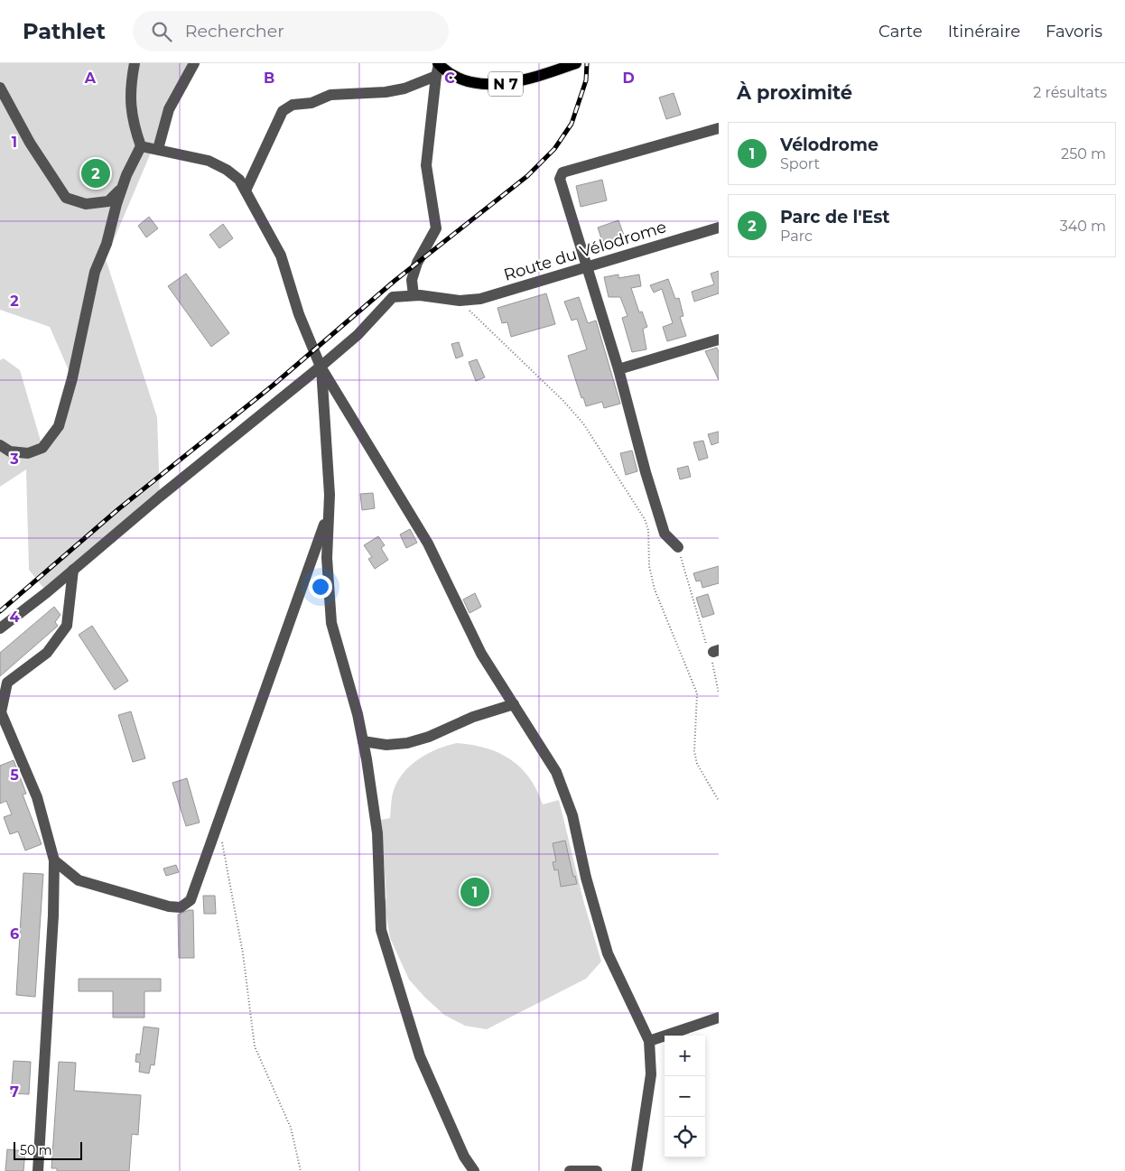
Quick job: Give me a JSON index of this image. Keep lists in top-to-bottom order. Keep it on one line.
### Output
{"streets":{"main road":["N 7"],"street":["Route du Vélodrome"]},"scale_bar":"50 m","page":{"header":"Pathlet","search":"Rechercher","nav":["Carte","Itinéraire","Favoris"],"heading":["À proximité","2 résultats"],"list":[{"mark":"1","name":"Vélodrome","note":"Sport","value":"250 m"},{"mark":"2","name":"Parc de l'Est","note":"Parc","value":"340 m"}],"pins":["2","1"],"map_buttons":["+","−"],"scale":"50 m"},"grid":{"columns":["A","B","C","D"],"rows":["1","2","3","4","5","6","7"]}}
